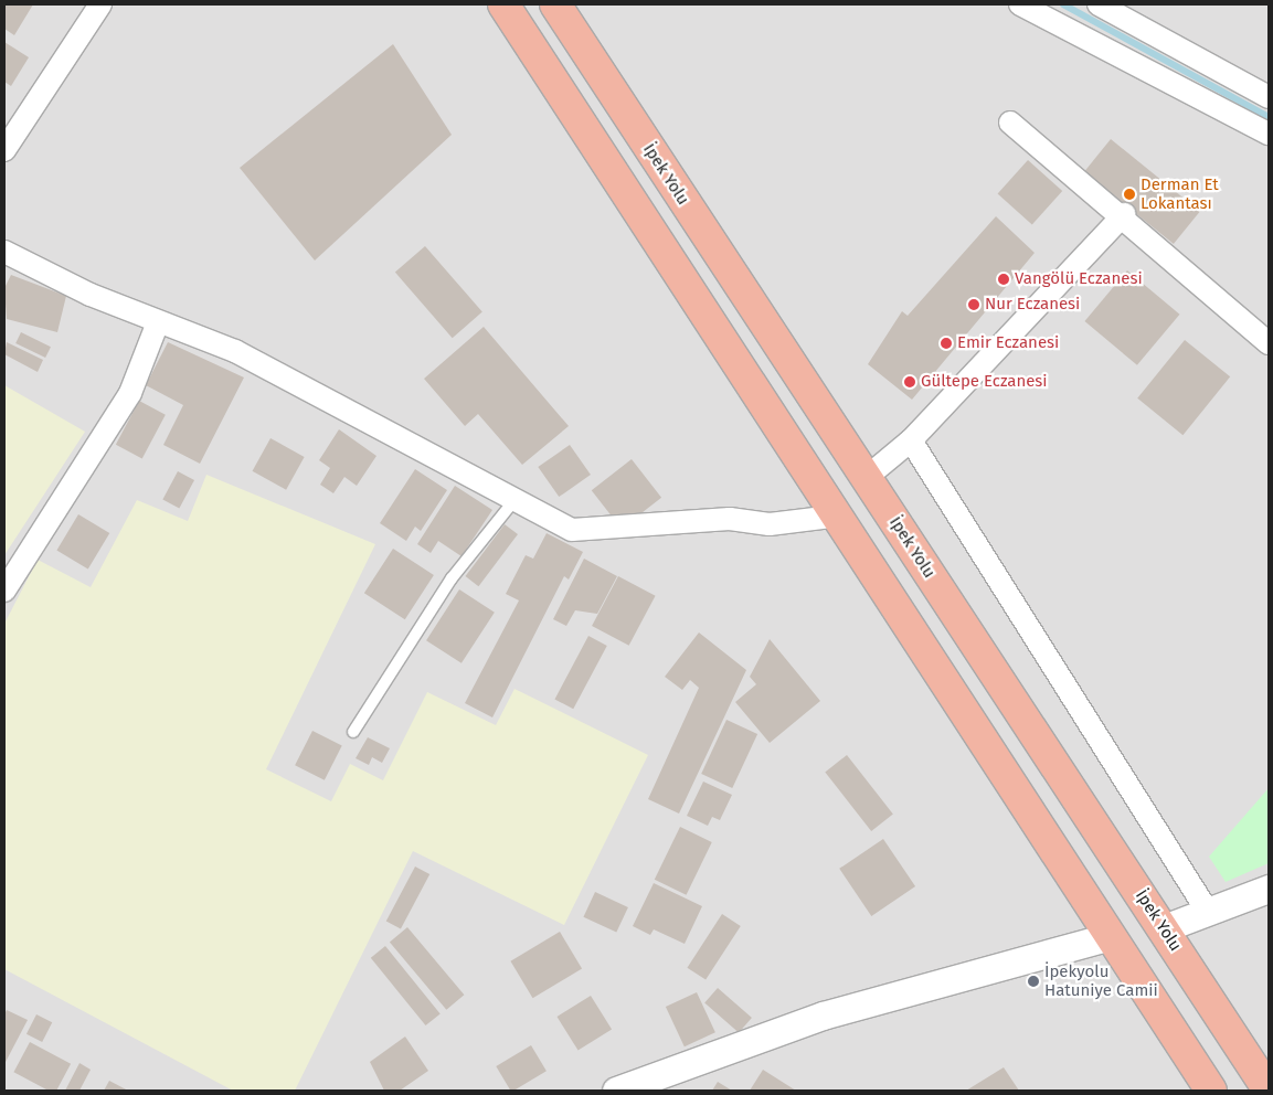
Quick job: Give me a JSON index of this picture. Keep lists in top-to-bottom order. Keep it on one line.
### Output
{"streets":{"highway":["İpek Yolu"]},"places":["Derman Et Lokantası","Vangölü Eczanesi","Nur Eczanesi","Emir Eczanesi","Gültepe Eczanesi","İpekyolu Hatuniye Camii"]}
